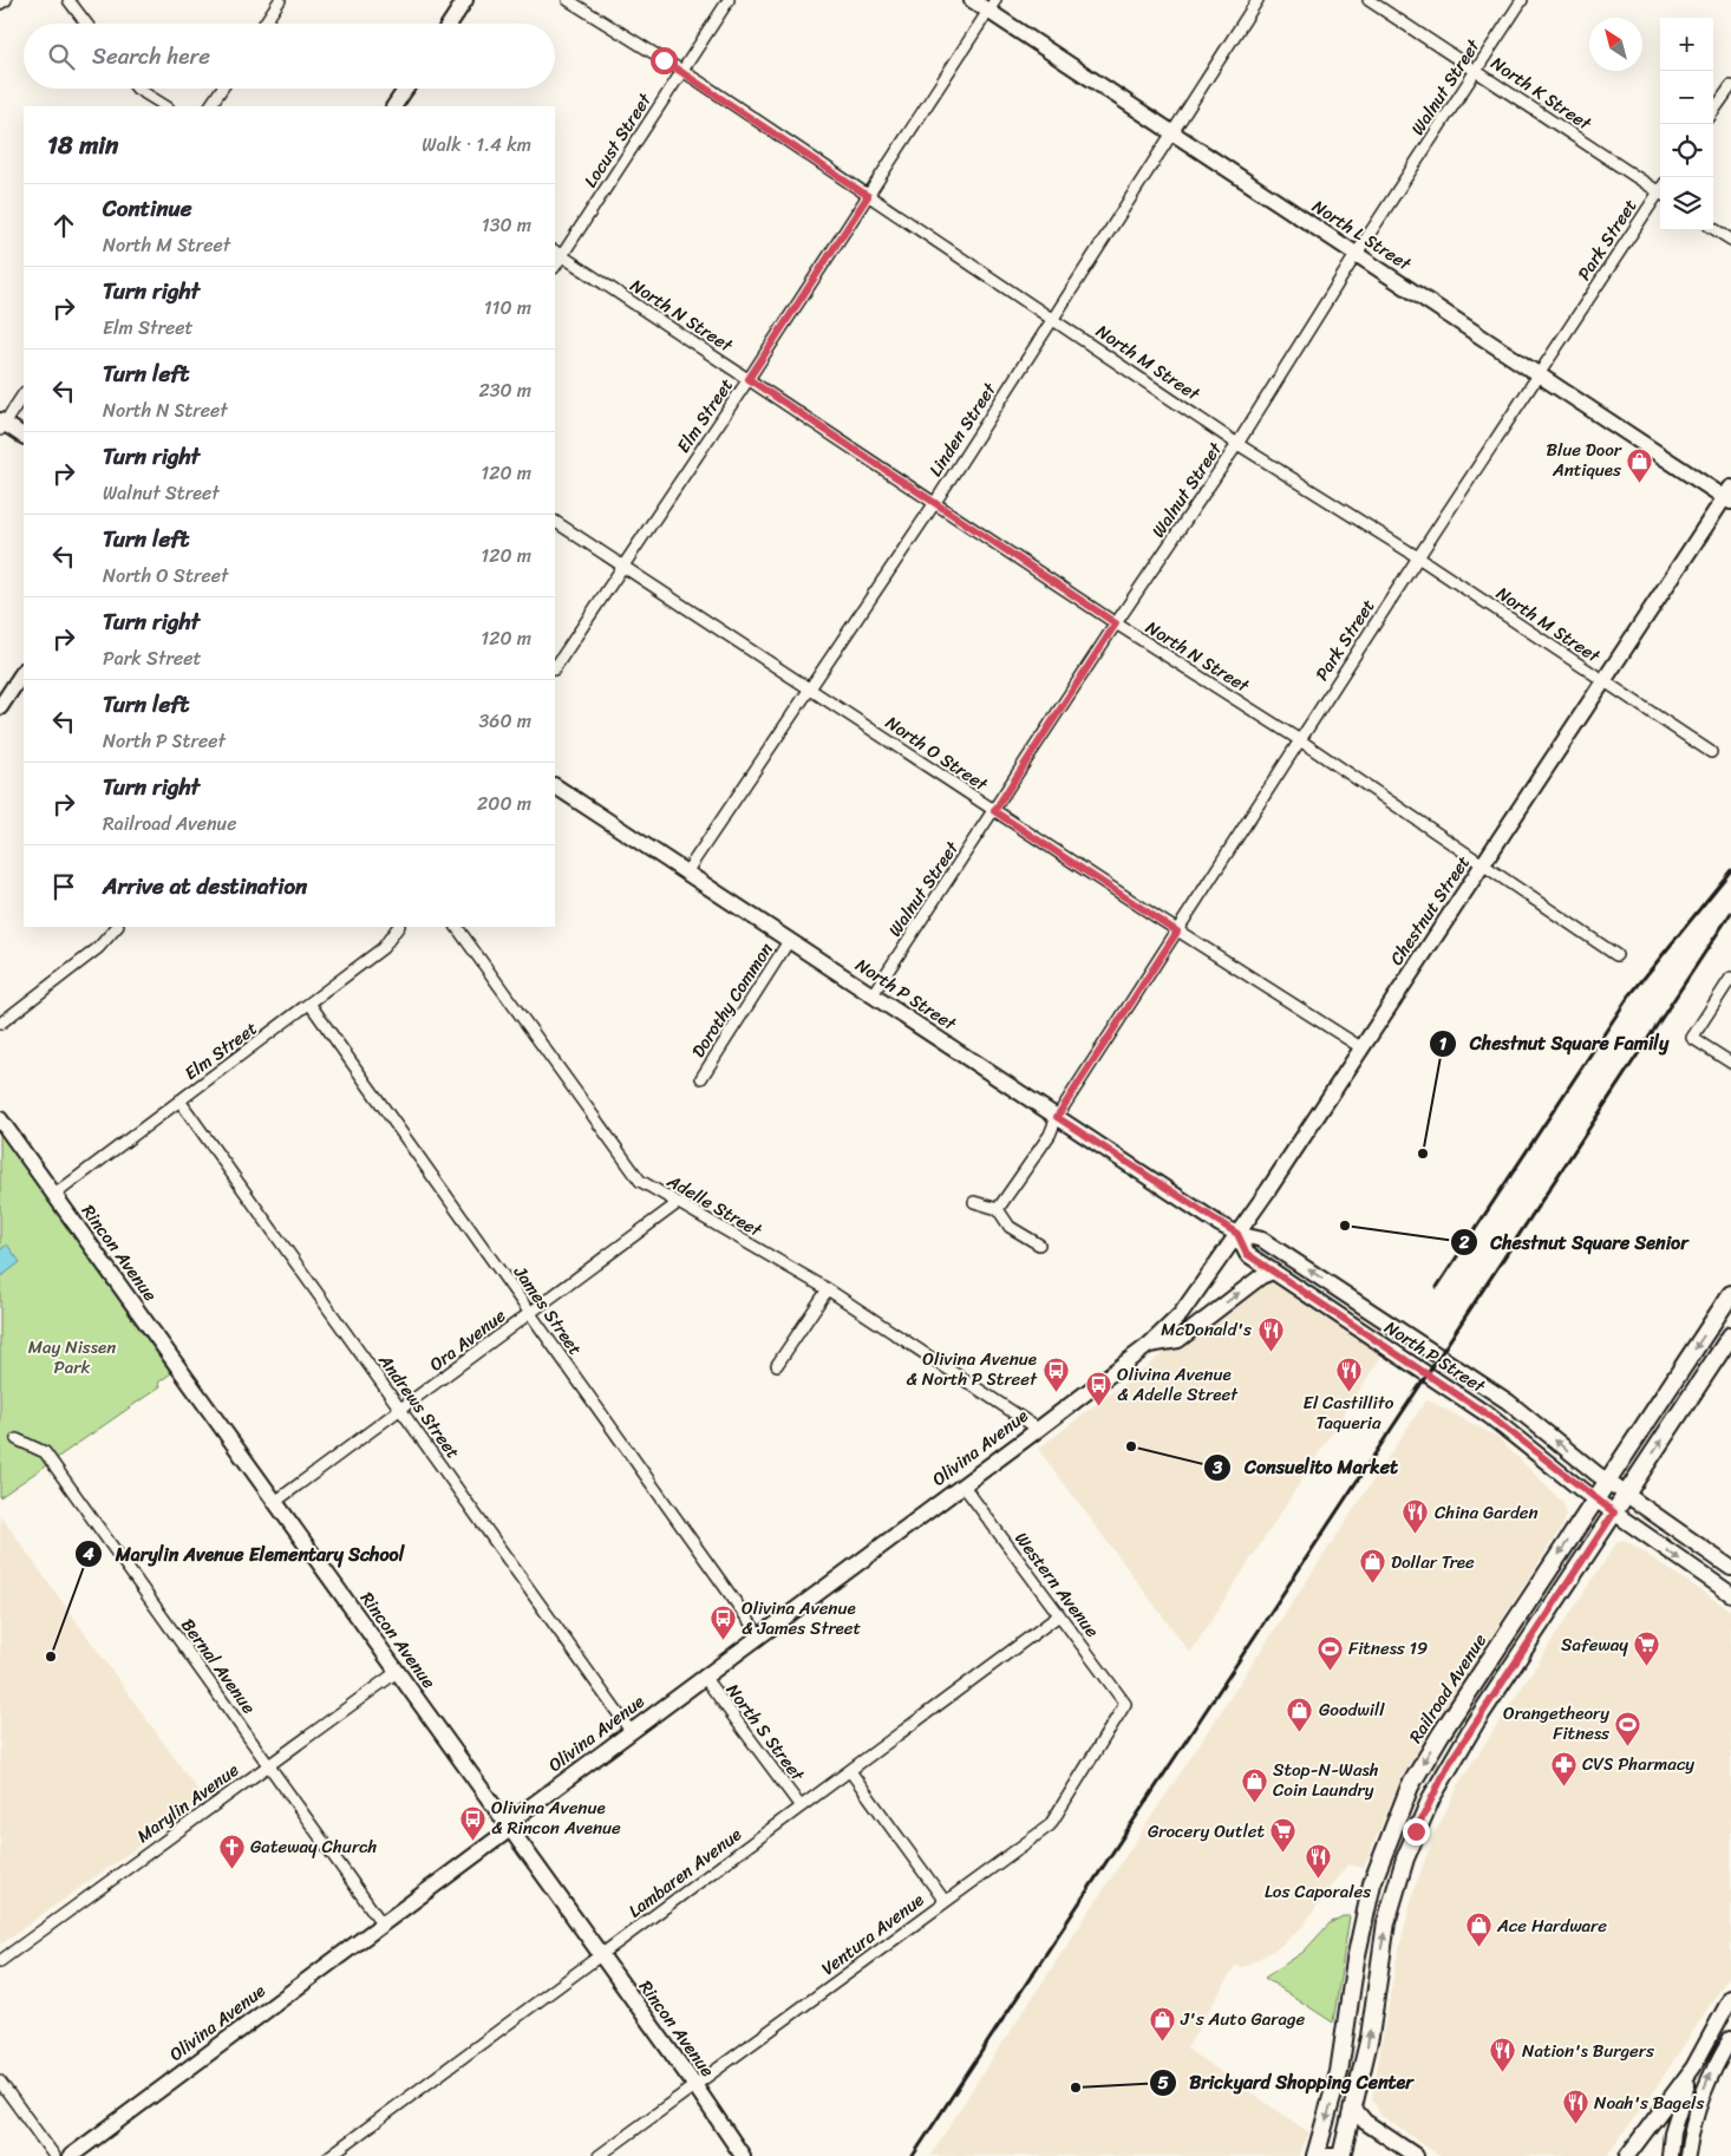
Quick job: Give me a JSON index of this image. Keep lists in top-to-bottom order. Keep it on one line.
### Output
{"streets":{"main road":["Railroad Avenue"],"street":["Walnut Street","North K Street","Locust Street","North L Street","Park Street","North N Street","North M Street","Elm Street","Linden Street","North O Street","Chestnut Street","North P Street","Dorothy Common","Adelle Street","Rincon Avenue","James Street","Ora Avenue","Andrews Street","Olivina Avenue","Western Avenue","Bernal Avenue","North S Street","Marylin Avenue","Lambaren Avenue","Ventura Avenue"]},"crossings":[["Walnut Street","North K Street"],["Walnut Street","North L Street"],["Walnut Street","North N Street"],["Walnut Street","North M Street"],["Walnut Street","North O Street"],["Walnut Street","North P Street"],["Locust Street","North N Street"],["Locust Street","North M Street"],["North L Street","Park Street"],["North L Street","Elm Street"],["North L Street","Linden Street"],["North L Street","Chestnut Street"],["Park Street","North N Street"],["Park Street","North M Street"],["Park Street","North O Street"],["Park Street","North P Street"],["North N Street","Elm Street"],["North N Street","Linden Street"],["North N Street","Chestnut Street"],["North M Street","Elm Street"],["North M Street","Linden Street"],["North M Street","Chestnut Street"],["Elm Street","North O Street"],["Elm Street","Rincon Avenue"],["Elm Street","James Street"],["Elm Street","Andrews Street"],["Linden Street","North O Street"],["Linden Street","North P Street"],["North O Street","Chestnut Street"],["Chestnut Street","North P Street"],["Chestnut Street","Olivina Avenue"],["North P Street","Dorothy Common"],["North P Street","Railroad Avenue"],["Adelle Street","Ora Avenue"],["Adelle Street","Olivina Avenue"],["Rincon Avenue","Ora Avenue"],["Rincon Avenue","Olivina Avenue"],["Rincon Avenue","Marylin Avenue"],["Rincon Avenue","Lambaren Avenue"],["Rincon Avenue","Ventura Avenue"],["James Street","Ora Avenue"],["James Street","Olivina Avenue"],["Ora Avenue","Andrews Street"],["Andrews Street","Olivina Avenue"],["Olivina Avenue","Western Avenue"],["Olivina Avenue","Bernal Avenue"],["Olivina Avenue","North S Street"],["Western Avenue","Lambaren Avenue"],["Western Avenue","Ventura Avenue"],["Bernal Avenue","Marylin Avenue"],["North S Street","Lambaren Avenue"]],"parks":["May Nissen Park"],"places":{"shop":["Blue Door Antiques","Dollar Tree","Goodwill","Stop-N-Wash Coin Laundry","Ace Hardware","J's Auto Garage"],"other":["Chestnut Square Family","Chestnut Square Senior","Consuelito Market","Marylin Avenue Elementary School","Brickyard Shopping Center"],"restaurant":["McDonald's","El Castillito Taqueria","China Garden","Los Caporales","Nation's Burgers","Noah's Bagels"],"bus stop":["Olivina Avenue & North P Street","Olivina Avenue & Adelle Street","Olivina Avenue & James Street","Olivina Avenue & Rincon Avenue"],"supermarket":["Safeway","Grocery Outlet"],"sports":["Fitness 19","Orangetheory Fitness"],"pharmacy":["CVS Pharmacy"],"church":["Gateway Church"]},"north":"top left","page":{"map_buttons":["+","−"],"search":"Search here","heading":["18 min","Walk · 1.4 km"],"list":[["Continue","North M Street","130 m"],["Turn right","Elm Street","110 m"],["Turn left","North N Street","230 m"],["Turn right","Walnut Street","120 m"],["Turn left","North O Street","120 m"],["Turn right","Park Street","120 m"],["Turn left","North P Street","360 m"],["Turn right","Railroad Avenue","200 m"],"Arrive at destination"]}}
